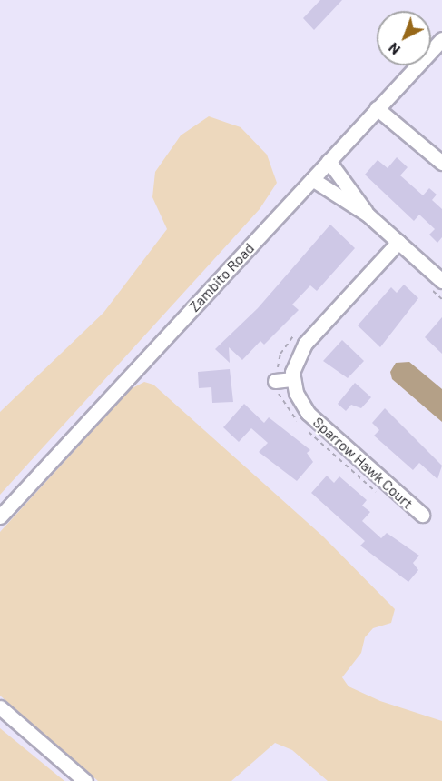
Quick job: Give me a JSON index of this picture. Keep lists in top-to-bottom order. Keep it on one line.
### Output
{"streets":{"street":["Zambito Road","Sparrow Hawk Court"]},"north":"bottom left"}
